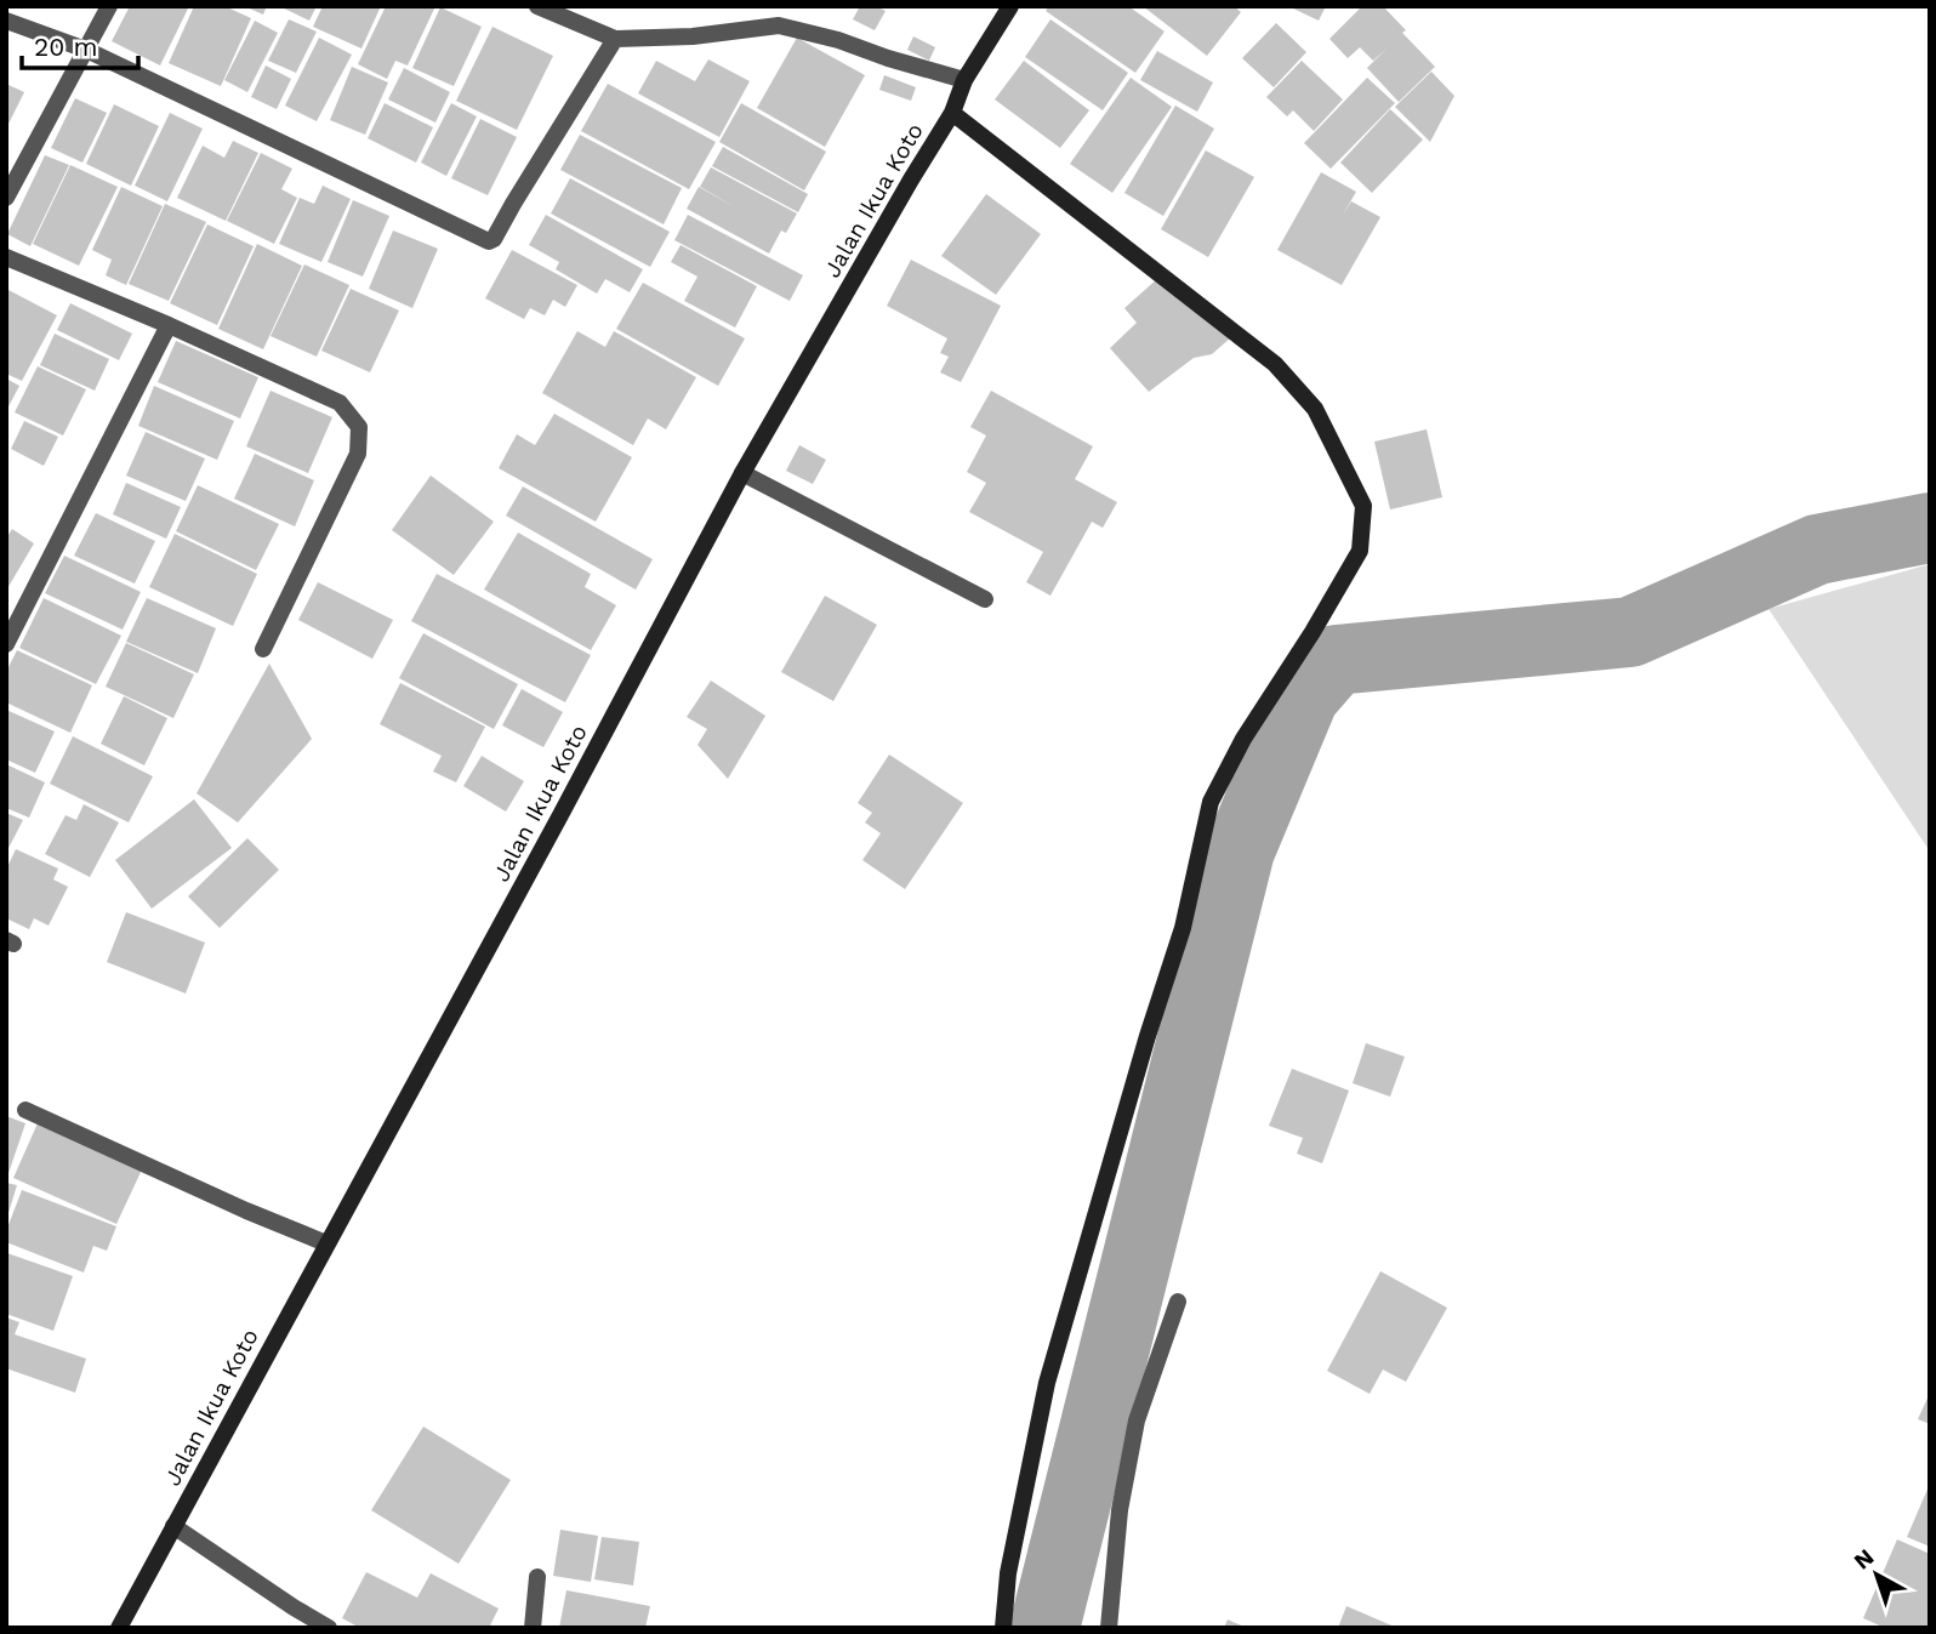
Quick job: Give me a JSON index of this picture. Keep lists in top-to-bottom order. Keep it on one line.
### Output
{"streets":{"street":["Jalan Ikua Koto"]},"scale_bar":"20 m","north":"top left"}
